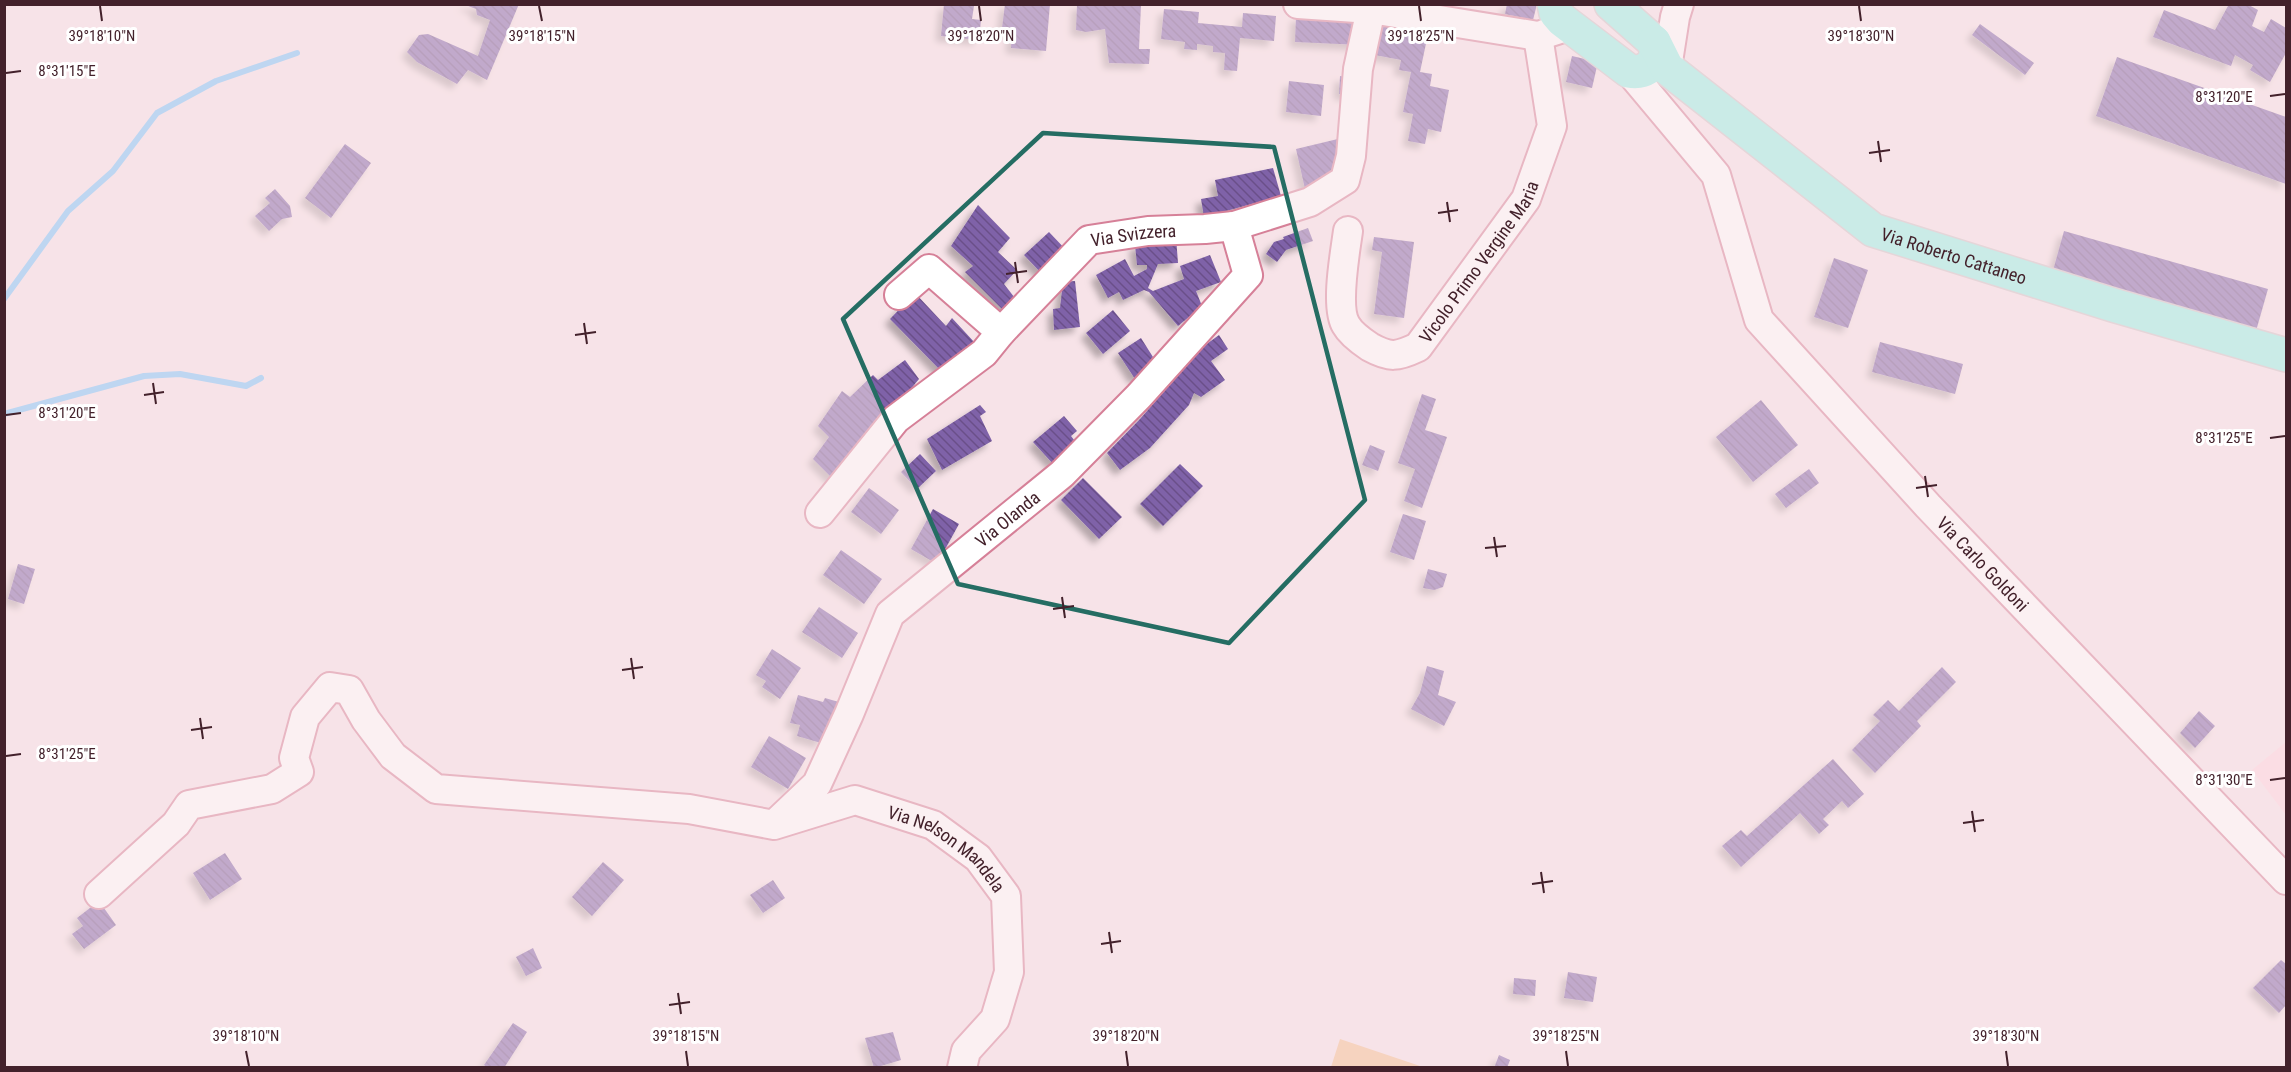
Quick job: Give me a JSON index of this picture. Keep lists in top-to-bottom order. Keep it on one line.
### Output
{"streets":{"main road":["Via Roberto Cattaneo"],"street":["Via Svizzera","Vicolo Primo Vergine Maria","Via Olanda","Via Carlo Goldoni","Via Nelson Mandela"]},"crossings":[["Via Svizzera","Via Olanda"],["Via Roberto Cattaneo","Via Carlo Goldoni"],["Via Olanda","Via Nelson Mandela"]],"coordinates":["39°18'10\"N","39°18'15\"N","39°18'20\"N","39°18'25\"N","39°18'30\"N","8°31'15\"E","8°31'20\"E","8°31'25\"E","8°31'30\"E"]}
